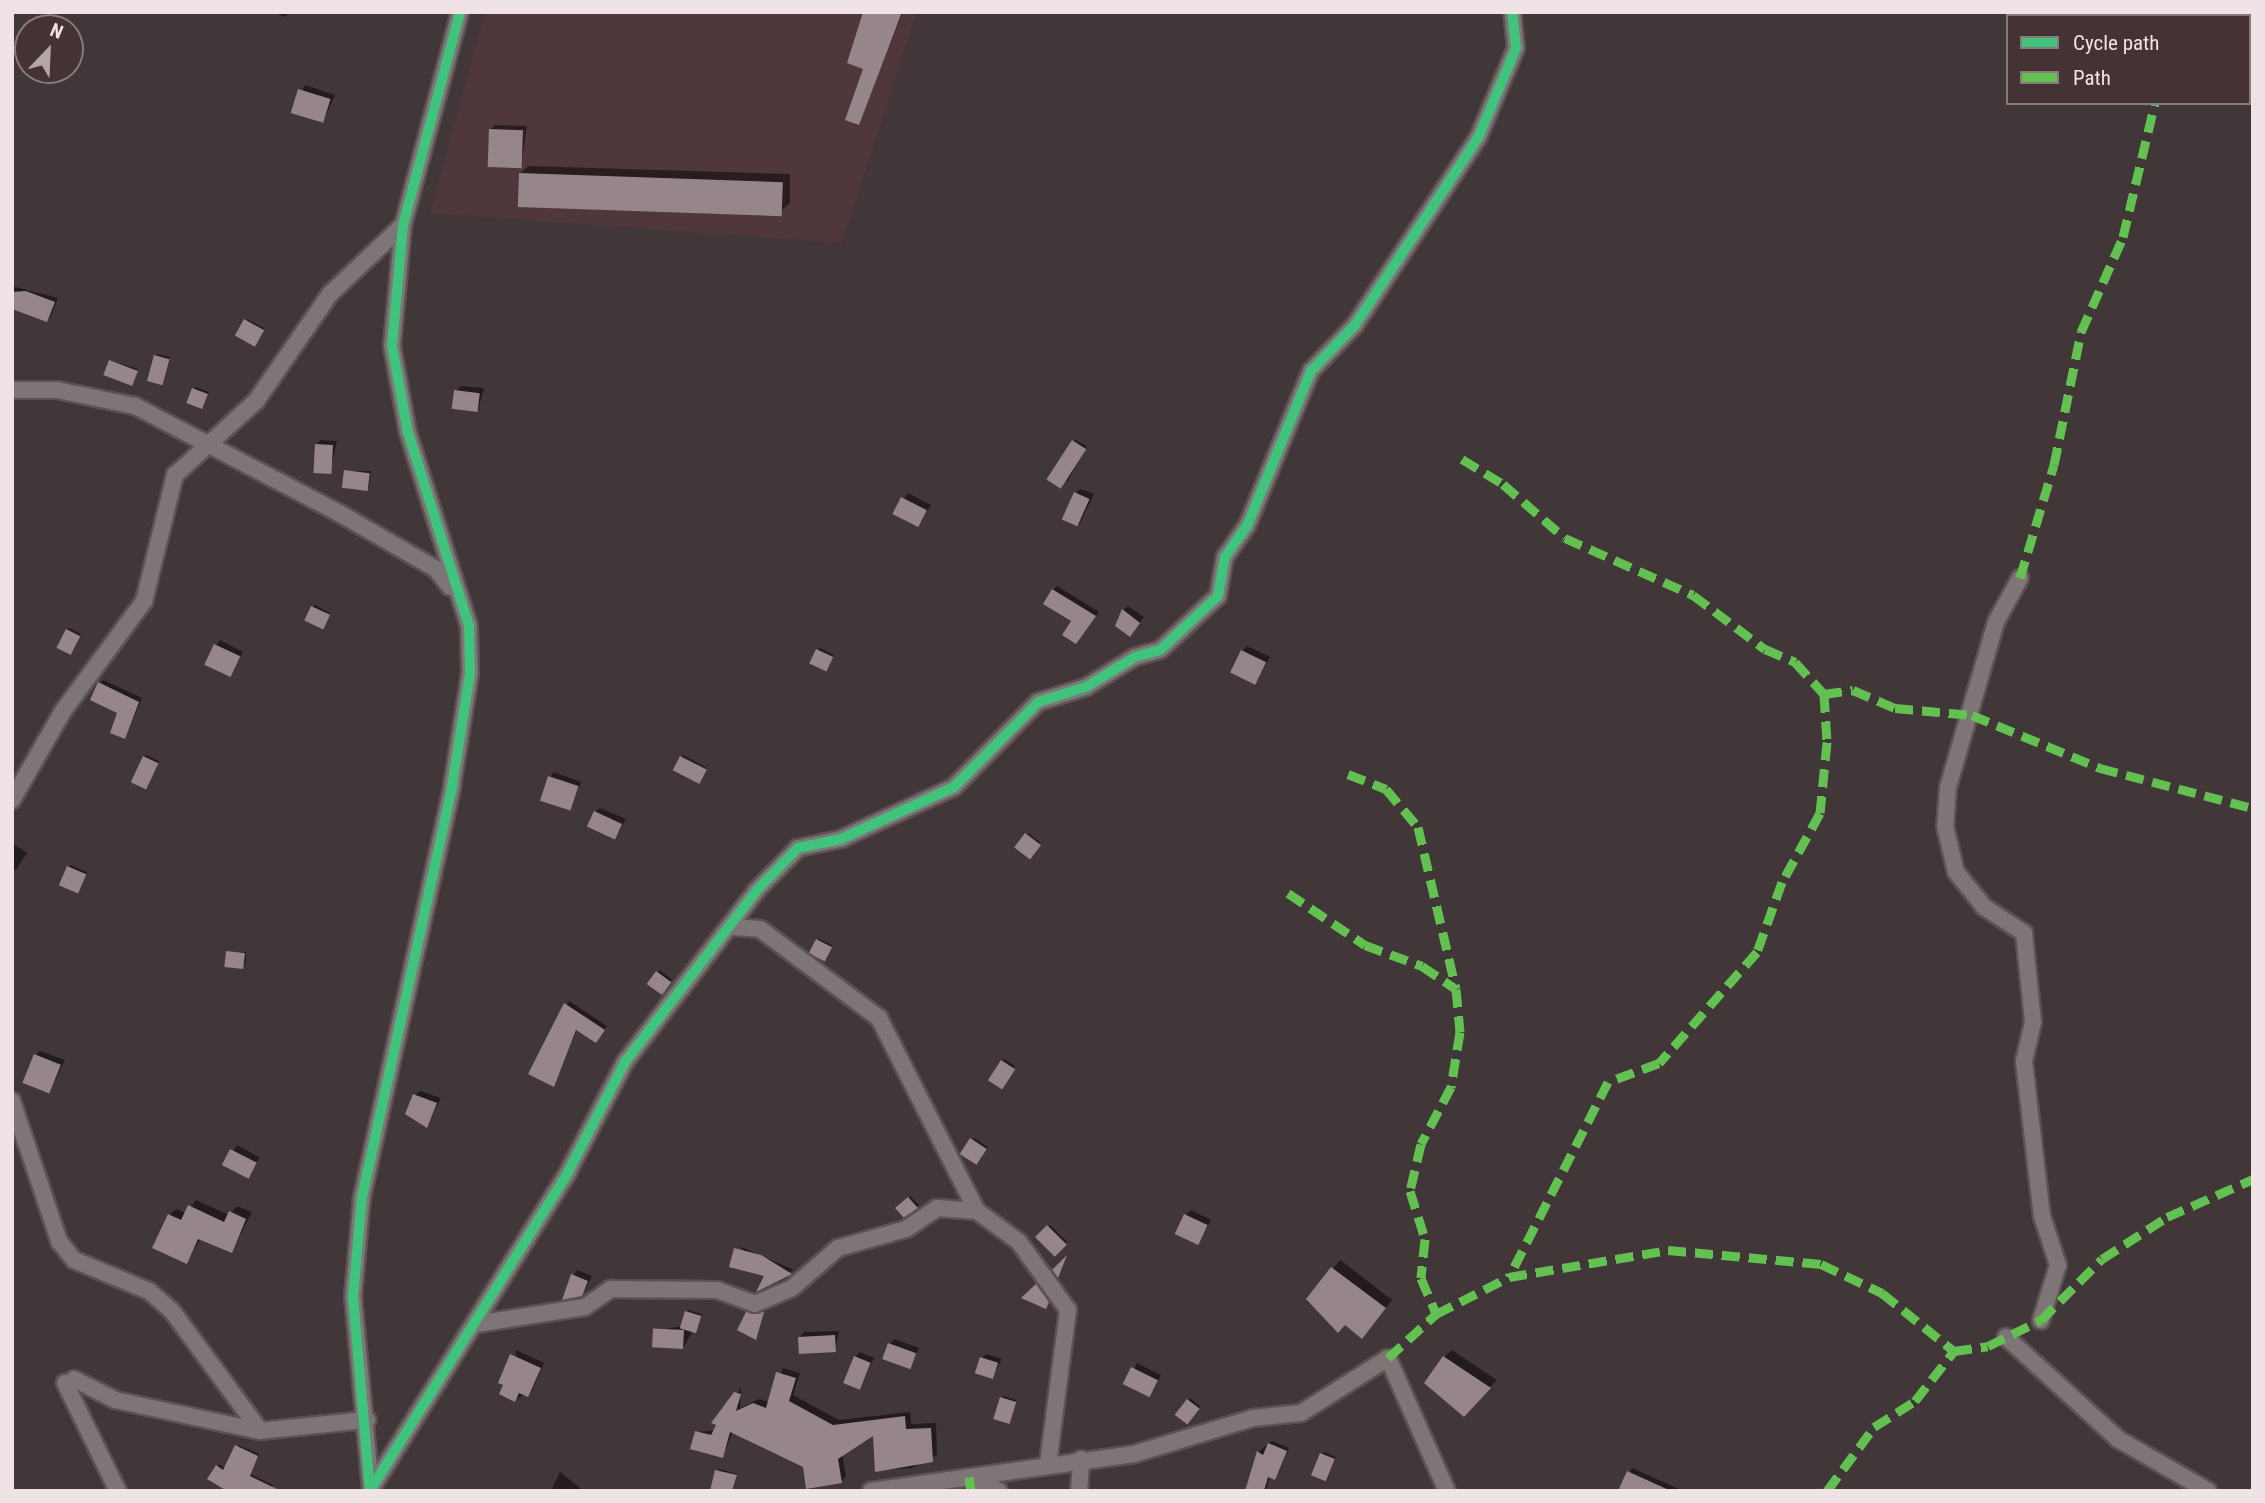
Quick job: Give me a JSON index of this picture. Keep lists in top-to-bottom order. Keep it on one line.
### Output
{"legend":["Cycle path","Path"],"north":"top right"}
